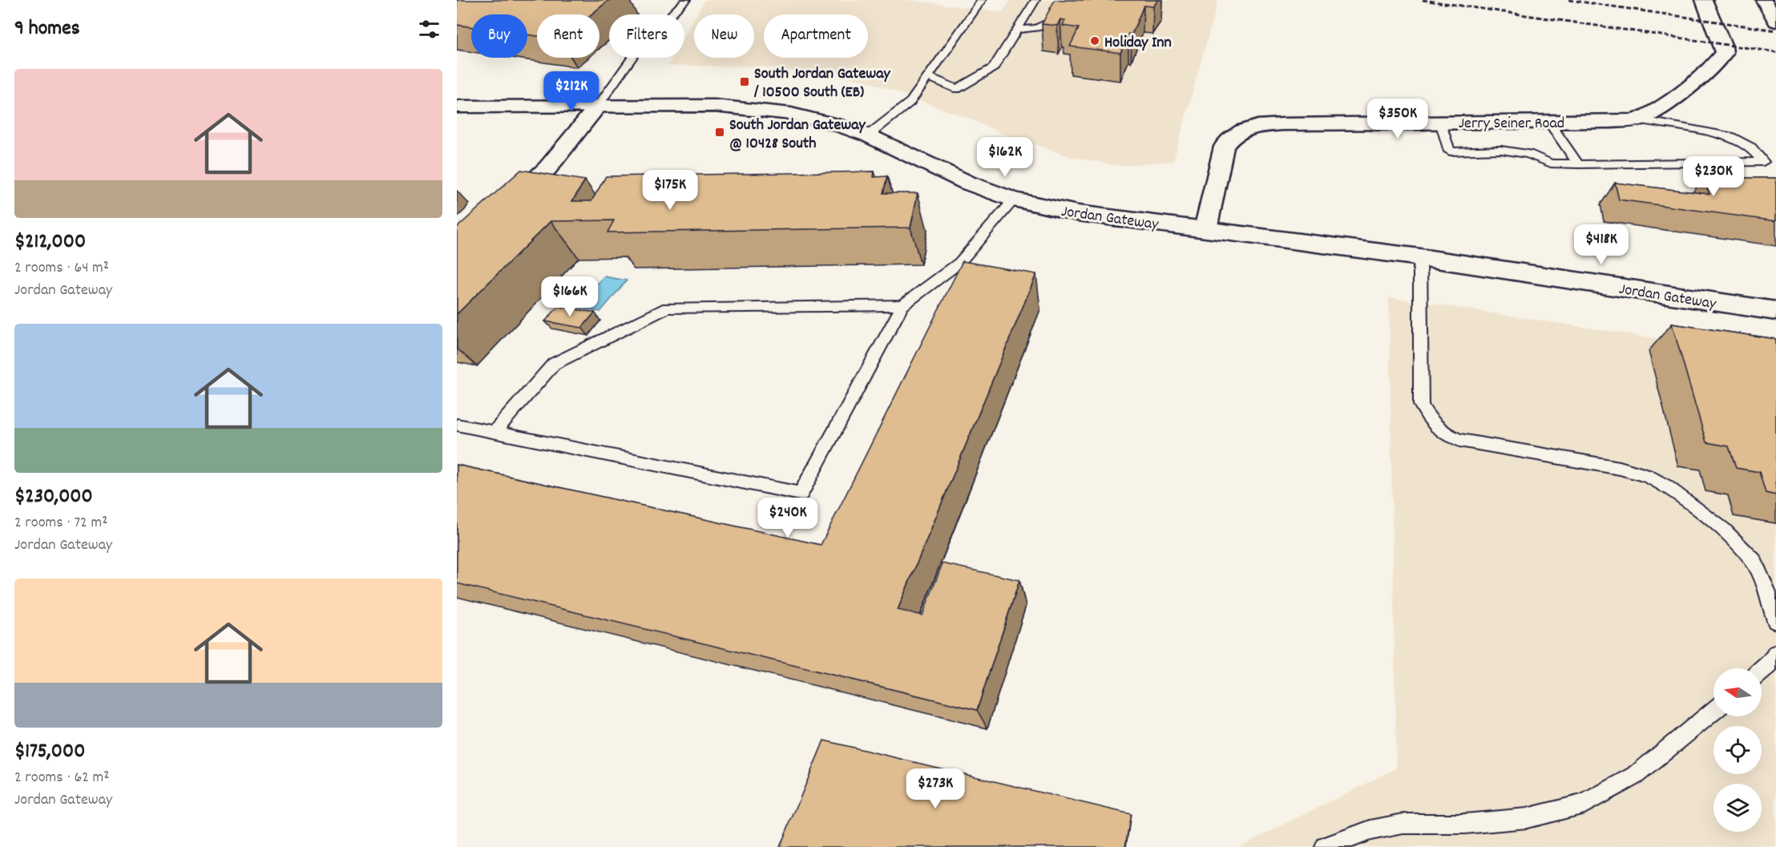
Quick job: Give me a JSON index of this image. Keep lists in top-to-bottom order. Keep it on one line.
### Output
{"streets":{"main road":["Jerry Seiner Road","Jordan Gateway"]},"crossings":[["Jerry Seiner Road","Jordan Gateway"]],"places":{"other":["Holiday Inn"],"transit":["South Jordan Gateway / 10500 South (EB)","South Jordan Gateway @ 10428 South"]},"north":"left","page":{"heading":"9 homes","chip":["Buy","Rent","Filters","New","Apartment"],"list":[{"name":"$212,000","note":"2 rooms · 64 m² · Jordan Gateway"},{"name":"$230,000","note":"2 rooms · 72 m² · Jordan Gateway"},{"name":"$175,000","note":"2 rooms · 62 m² · Jordan Gateway"}],"price":["$212K","$350K","$162K","$230K","$175K","$418K","$166K","$240K","$273K"]}}
